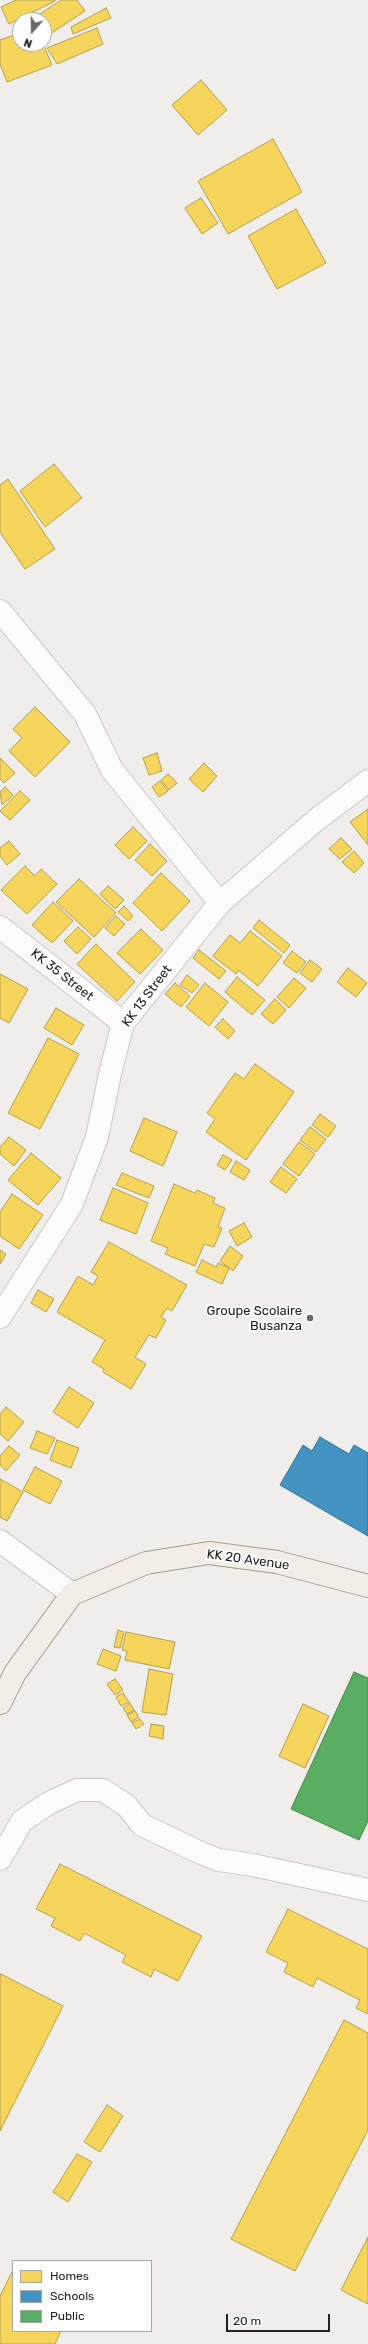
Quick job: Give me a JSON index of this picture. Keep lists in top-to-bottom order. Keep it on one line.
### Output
{"streets":{"main road":["KK 20 Avenue"],"street":["KK 35 Street","KK 13 Street"]},"crossings":[["KK 35 Street","KK 13 Street"]],"places":["Groupe Scolaire Busanza"],"legend":["Homes","Schools","Public"],"scale_bar":"20 m","north":"bottom"}
